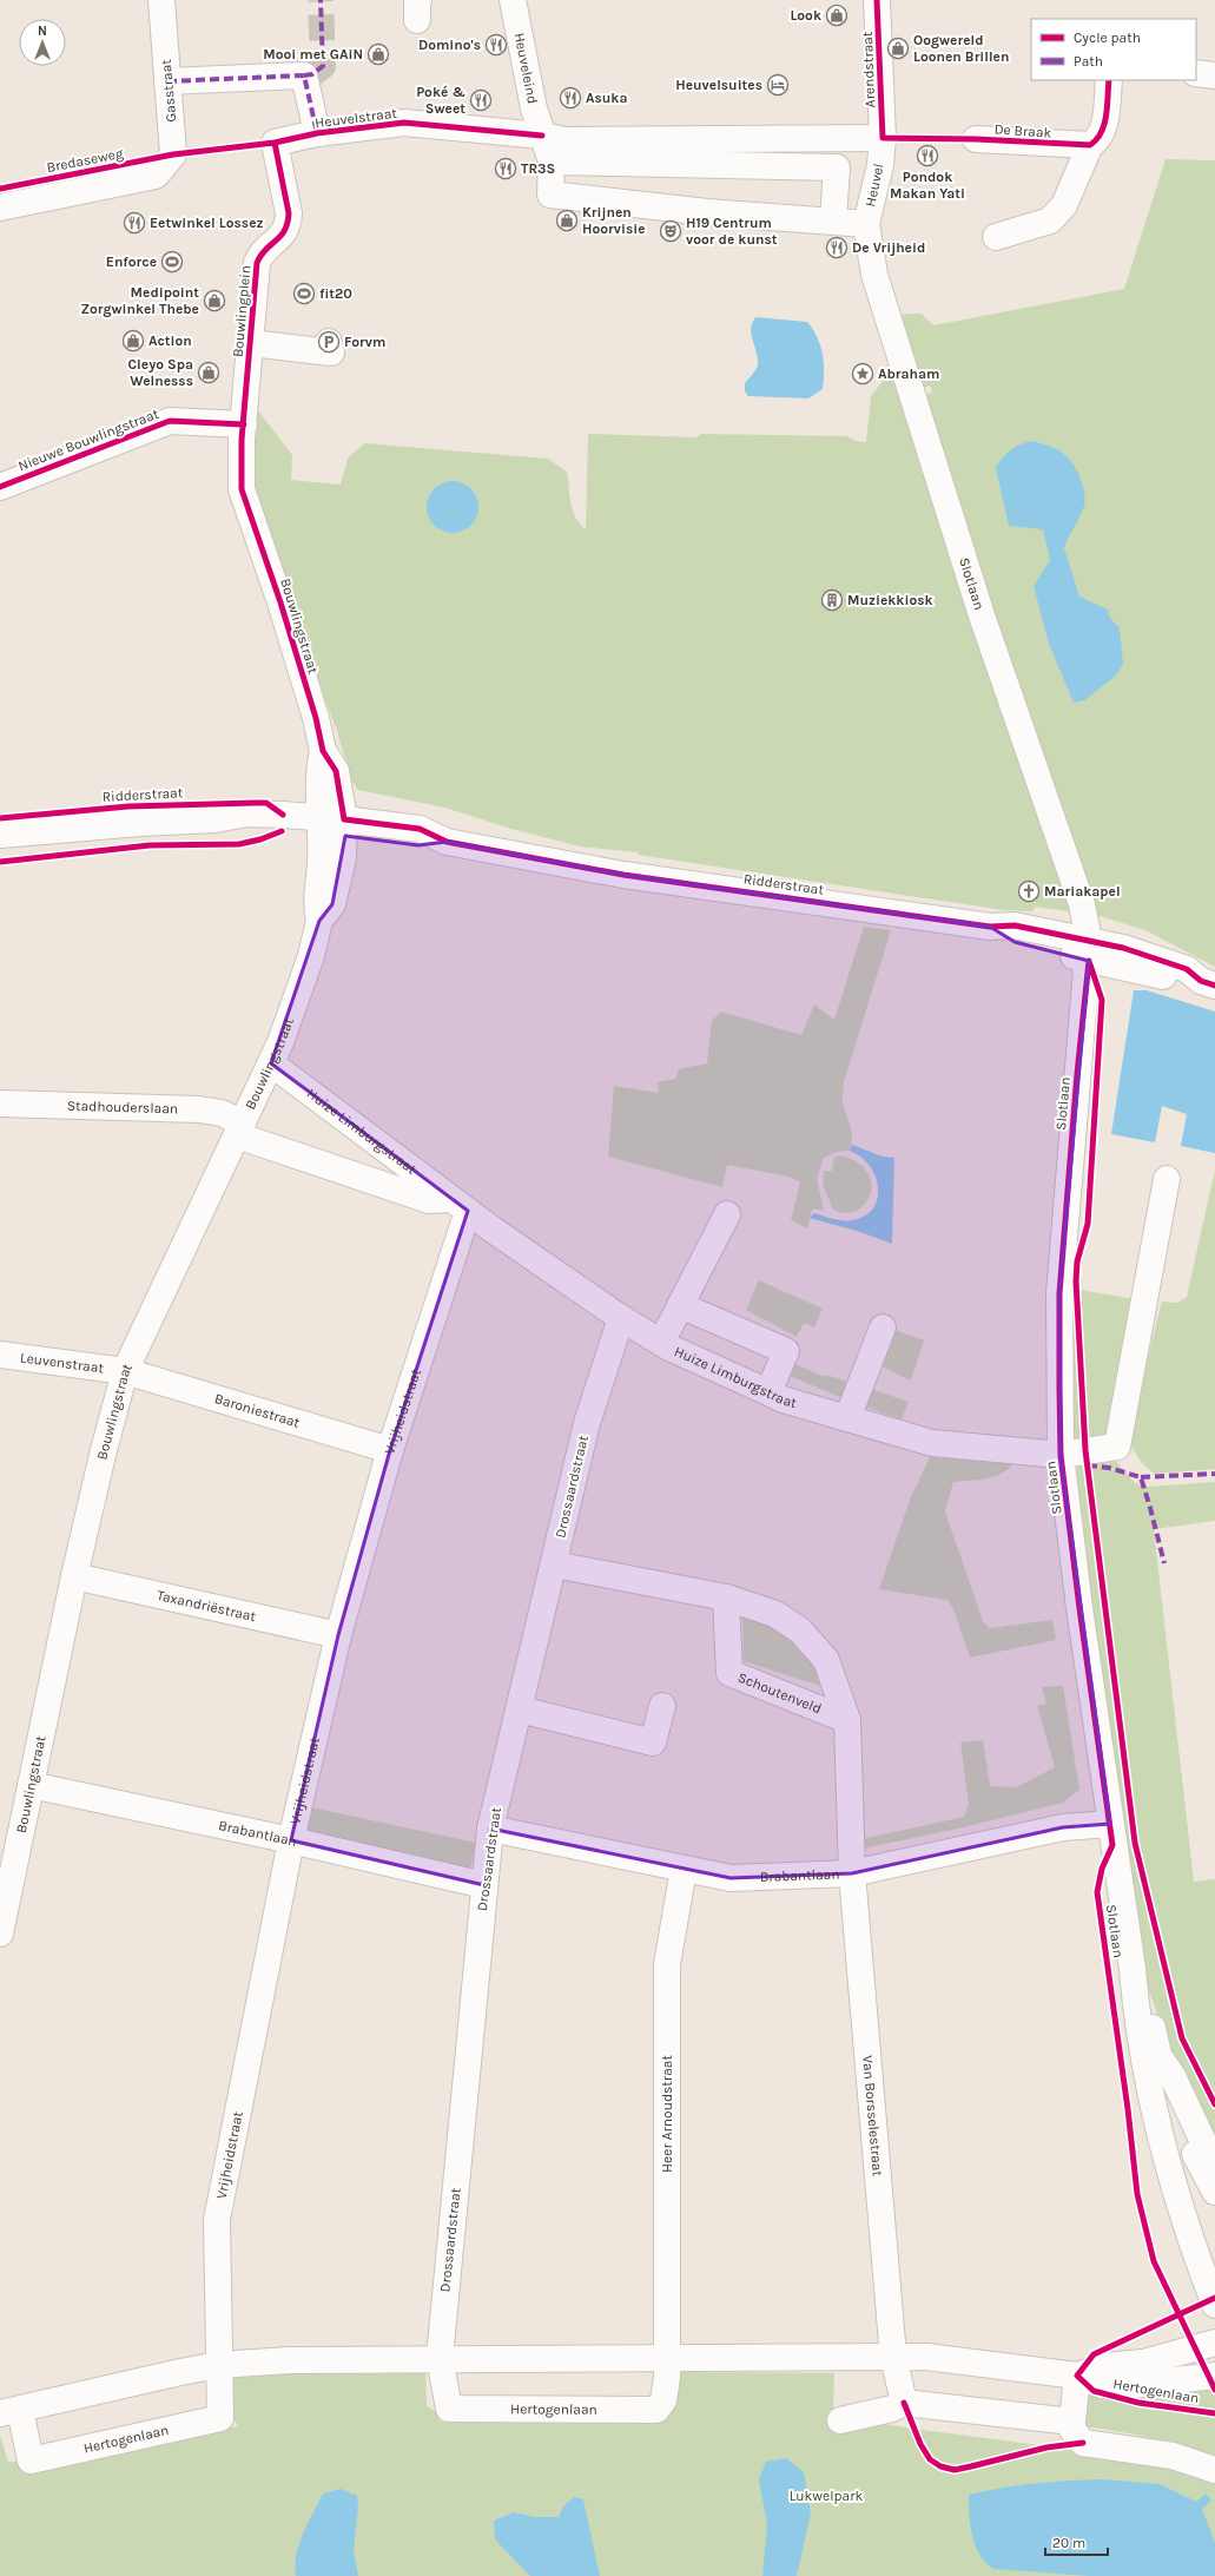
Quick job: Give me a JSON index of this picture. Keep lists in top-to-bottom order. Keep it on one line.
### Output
{"streets":{"street":["Heuveleind","Arendstraat","Gasstraat","Heuvelstraat","De Braak","Bredaseweg","Heuvel","Bouwlingplein","Nieuwe Bouwlingstraat","Slotlaan","Bouwlingstraat","Ridderstraat","Stadhouderslaan","Huize Limburgstraat","Leuvenstraat","Baroniestraat","Vrijheidstraat","Drossaardstraat","Taxandriëstraat","Schoutenveld","Brabantlaan","Heer Arnoudstraat","Van Borsselestraat","Hertogenlaan"]},"crossings":[["Heuveleind","Heuvelstraat"],["Heuveleind","Heuvel"],["Arendstraat","Heuvel"],["Gasstraat","Bredaseweg"],["Heuvelstraat","Heuvel"],["Heuvelstraat","Bouwlingplein"],["Heuvel","Slotlaan"],["Bouwlingplein","Nieuwe Bouwlingstraat"],["Bouwlingplein","Bouwlingstraat"],["Nieuwe Bouwlingstraat","Bouwlingstraat"],["Slotlaan","Ridderstraat"],["Slotlaan","Huize Limburgstraat"],["Slotlaan","Brabantlaan"],["Bouwlingstraat","Ridderstraat"],["Bouwlingstraat","Stadhouderslaan"],["Bouwlingstraat","Huize Limburgstraat"],["Bouwlingstraat","Leuvenstraat"],["Bouwlingstraat","Baroniestraat"],["Bouwlingstraat","Taxandriëstraat"],["Bouwlingstraat","Brabantlaan"],["Stadhouderslaan","Huize Limburgstraat"],["Huize Limburgstraat","Vrijheidstraat"],["Huize Limburgstraat","Drossaardstraat"],["Leuvenstraat","Baroniestraat"],["Baroniestraat","Vrijheidstraat"],["Vrijheidstraat","Taxandriëstraat"],["Vrijheidstraat","Brabantlaan"],["Vrijheidstraat","Hertogenlaan"],["Drossaardstraat","Schoutenveld"],["Drossaardstraat","Brabantlaan"],["Drossaardstraat","Hertogenlaan"],["Schoutenveld","Brabantlaan"],["Schoutenveld","Van Borsselestraat"],["Brabantlaan","Heer Arnoudstraat"],["Brabantlaan","Van Borsselestraat"],["Heer Arnoudstraat","Hertogenlaan"],["Van Borsselestraat","Hertogenlaan"]],"parks":["Lukwelpark"],"places":{"shop":["Look","Oogwereld Loonen Brillen","Mooi met GAiN","Krijnen Hoorvisie","Medipoint Zorgwinkel Thebe","Action","Cleyo Spa Welnesss"],"restaurant":["Domino's","Asuka","Poké & Sweet","Pondok Makan Yati","TR3S","Eetwinkel Lossez","De Vrijheid"],"hotel":["Heuvelsuites"],"theatre":["H19 Centrum voor de kunst"],"sports":["Enforce","fit20"],"parking":["Forvm"],"place":["Abraham"],"building":["Muziekkiosk"],"church":["Mariakapel"]},"legend":["Cycle path","Path"],"scale_bar":"20 m","north":"top"}
